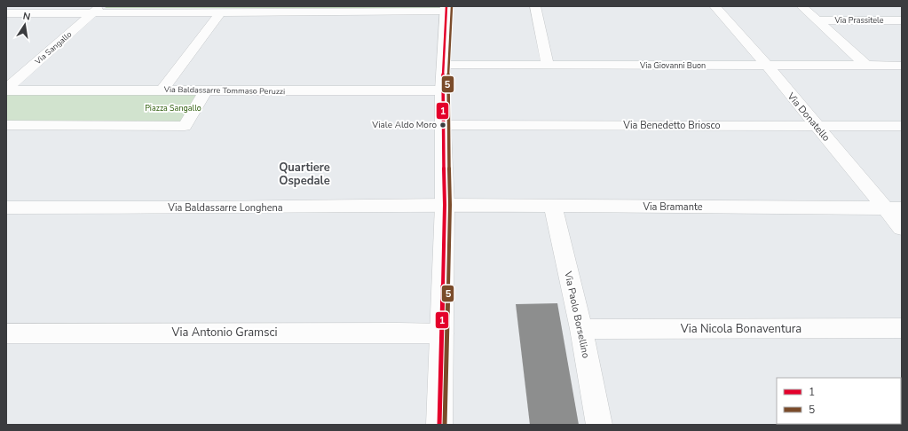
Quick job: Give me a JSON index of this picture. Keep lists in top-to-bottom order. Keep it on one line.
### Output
{"streets":{"street":["Via Prassitele","Via Sangallo","Via Giovanni Buon","Via Baldassarre Tommaso Peruzzi","Via Donatello","Via Benedetto Briosco","Via Bramante","Via Baldassarre Longhena","Via Paolo Borsellino","Via Nicola Bonaventura","Via Antonio Gramsci"]},"crossings":[["Via Sangallo","Via Baldassarre Tommaso Peruzzi"],["Via Giovanni Buon","Via Donatello"],["Via Donatello","Via Benedetto Briosco"],["Via Donatello","Via Bramante"],["Via Bramante","Via Baldassarre Longhena"],["Via Bramante","Via Paolo Borsellino"],["Via Paolo Borsellino","Via Nicola Bonaventura"]],"districts":["Quartiere Ospedale"],"parks":["Piazza Sangallo"],"places":["Viale Aldo Moro"],"lines":["transit line 1","transit line 5"],"legend":["1","5"],"north":"top"}
